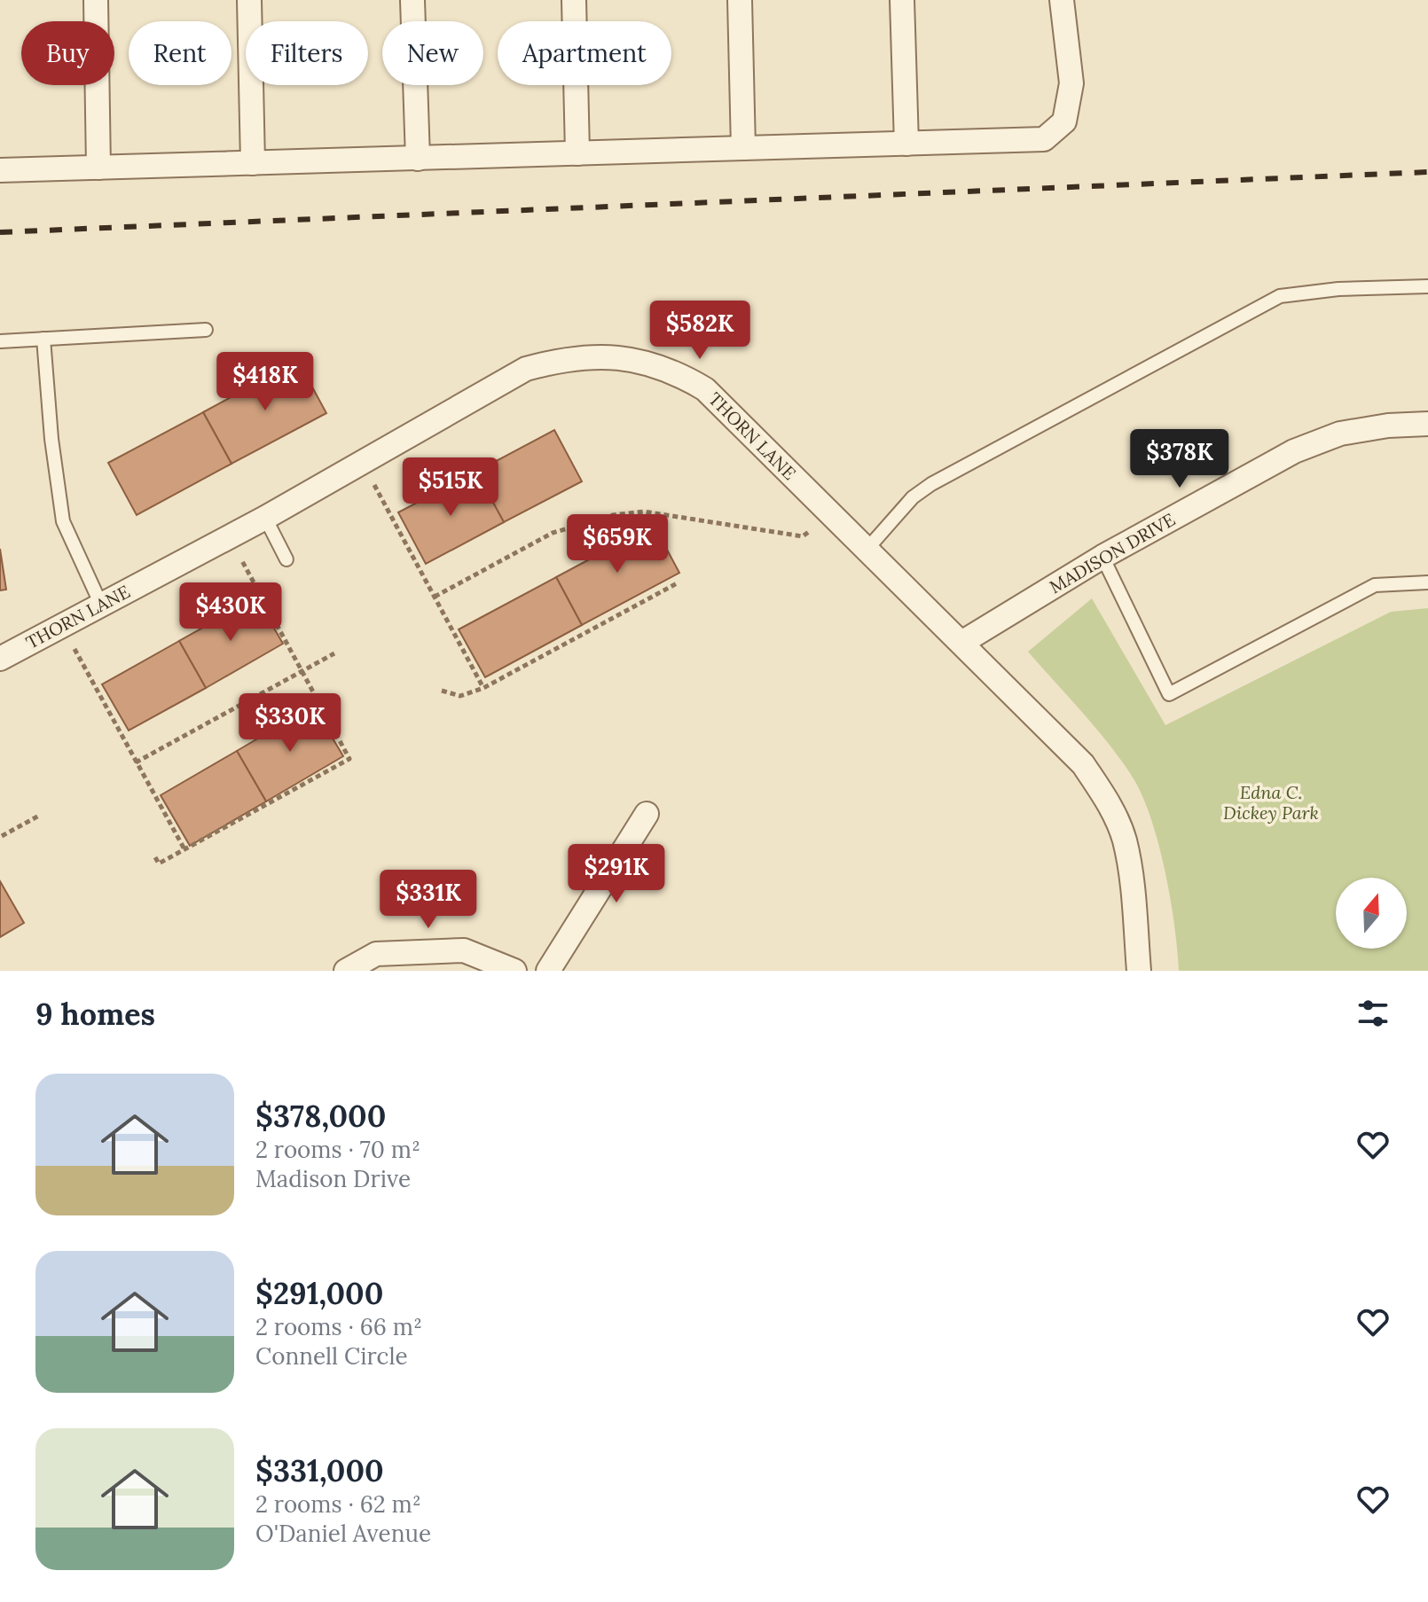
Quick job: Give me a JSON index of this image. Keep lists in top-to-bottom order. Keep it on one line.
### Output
{"streets":{"street":["THORN LANE","MADISON DRIVE"]},"crossings":[["THORN LANE","MADISON DRIVE"]],"parks":["Edna C. Dickey Park"],"north":"top","page":{"chip":["Buy","Rent","Filters","New","Apartment"],"price":["$582K","$418K","$378K","$515K","$659K","$430K","$330K","$291K","$331K"],"heading":"9 homes","list":[{"name":"$378,000","note":"2 rooms · 70 m² · Madison Drive"},{"name":"$291,000","note":"2 rooms · 66 m² · Connell Circle"},{"name":"$331,000","note":"2 rooms · 62 m² · O'Daniel Avenue"}]}}
